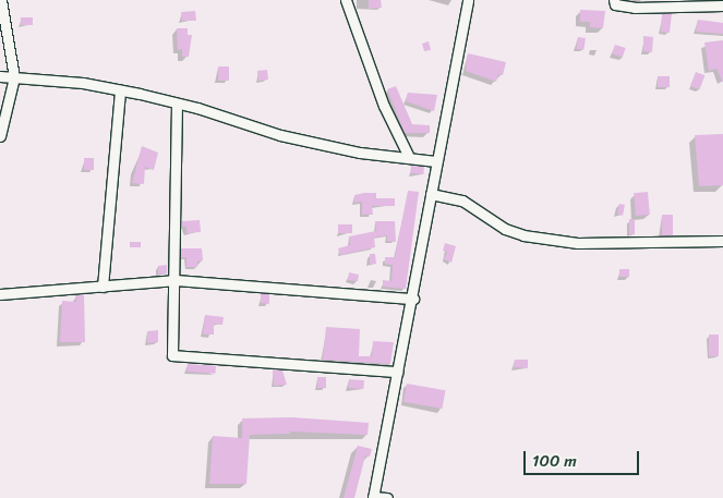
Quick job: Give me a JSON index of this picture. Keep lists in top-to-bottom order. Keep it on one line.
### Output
{"scale_bar":"100 m"}
